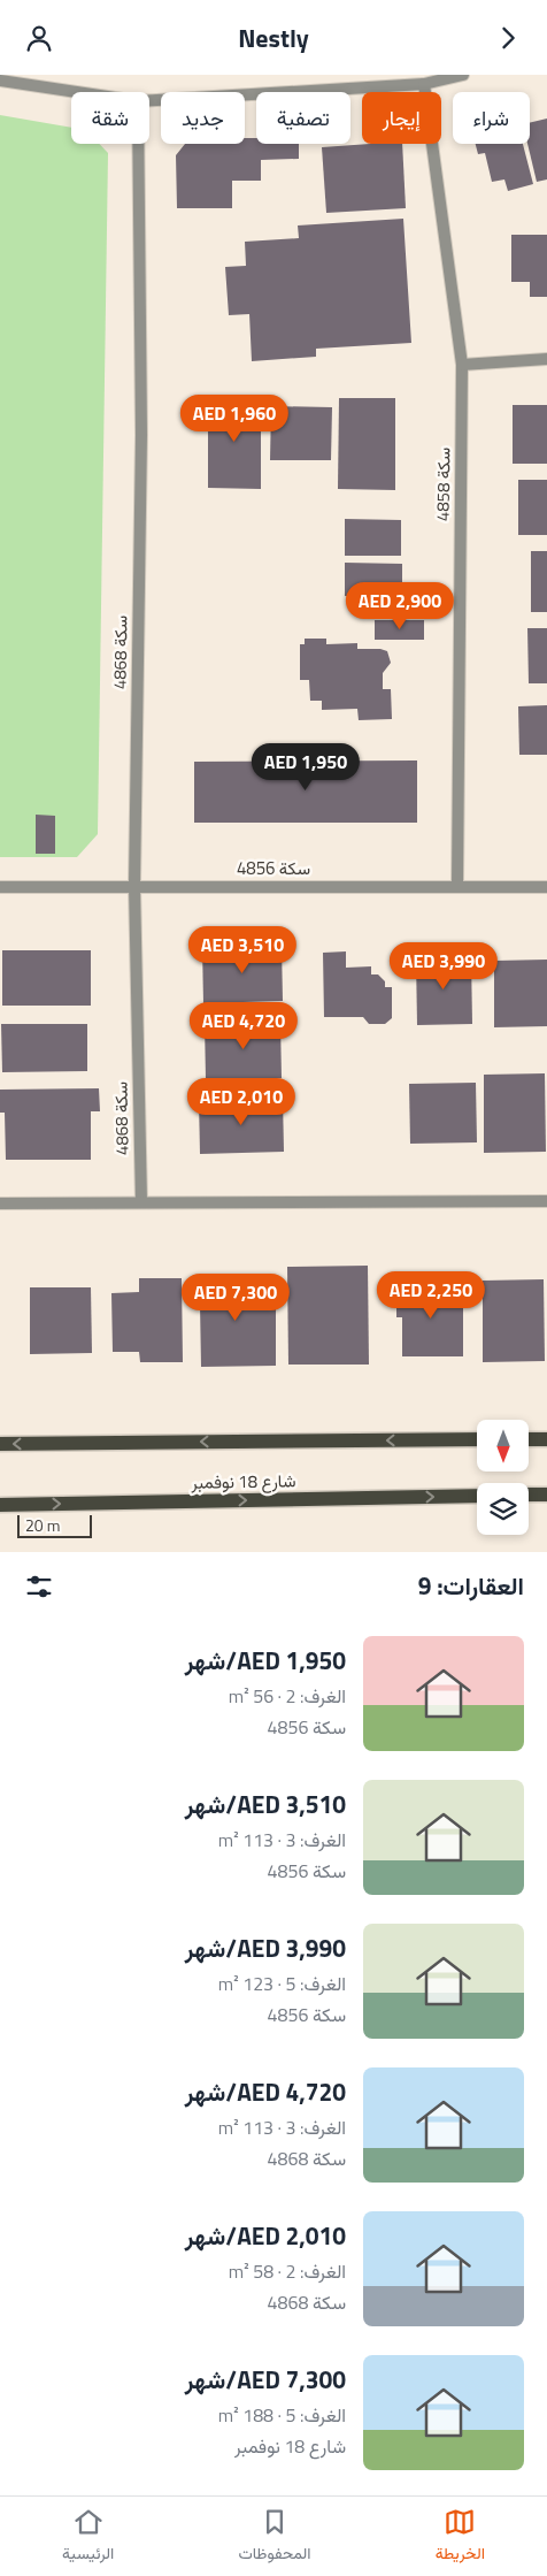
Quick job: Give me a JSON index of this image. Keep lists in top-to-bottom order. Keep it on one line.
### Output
{"streets":{"main road":["شارع 18 نوفمبر"],"street":["سكة 4858","سكة 4868","سكة 4856"]},"crossings":[["سكة 4858","سكة 4856"],["سكة 4868","سكة 4856"]],"scale_bar":"20 m","north":"bottom","page":{"header":"Nestly","chip":["شراء","إيجار","تصفية","جديد","شقة"],"price":["AED 1,960","AED 2,900","AED 1,950","AED 3,510","AED 3,990","AED 4,720","AED 2,010","AED 2,250","AED 7,300"],"scale":"20 m","heading":"العقارات: 9","list":[{"name":"AED 1,950/شهر","note":"الغرف: 2 · 56 m² · سكة 4856"},{"name":"AED 3,510/شهر","note":"الغرف: 3 · 113 m² · سكة 4856"},{"name":"AED 3,990/شهر","note":"الغرف: 5 · 123 m² · سكة 4856"},{"name":"AED 4,720/شهر","note":"الغرف: 3 · 113 m² · سكة 4868"},{"name":"AED 2,010/شهر","note":"الغرف: 2 · 58 m² · سكة 4868"},{"name":"AED 7,300/شهر","note":"الغرف: 5 · 188 m² · شارع 18 نوفمبر"}],"tabs":["الخريطة","المحفوظات","الرئيسية"]}}
